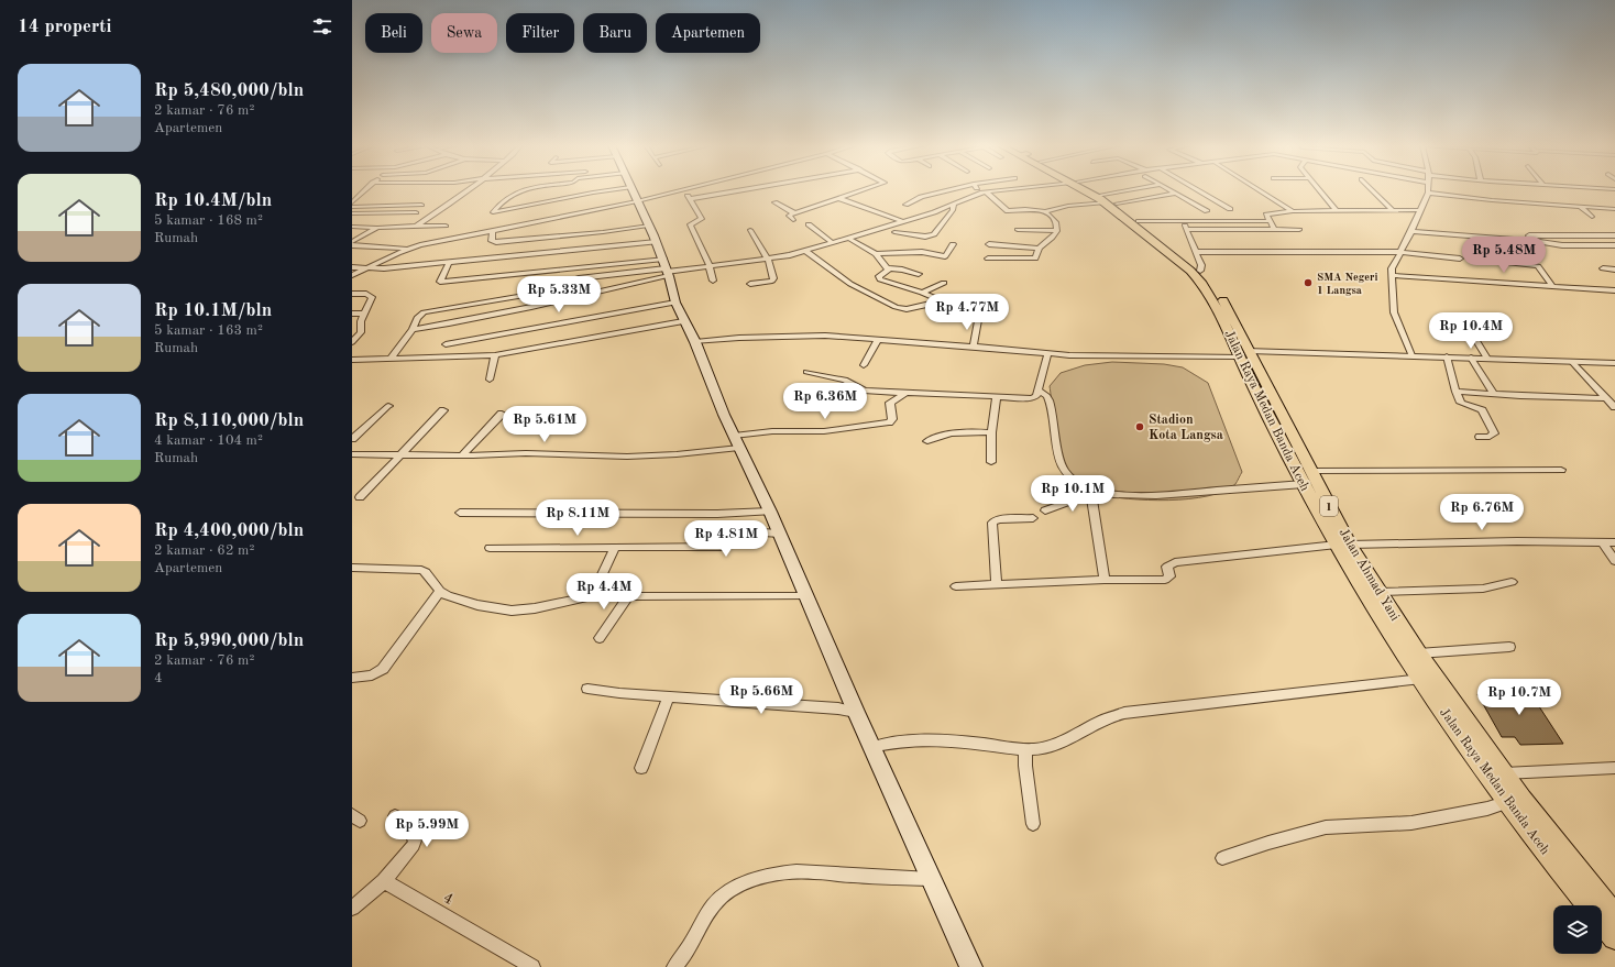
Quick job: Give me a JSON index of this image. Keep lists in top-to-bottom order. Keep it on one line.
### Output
{"streets":{"main road":["Jalan Raya Medan Banda Aceh","1","Jalan Ahmad Yani"],"street":["4"]},"crossings":[["Jalan Raya Medan Banda Aceh","Jalan Ahmad Yani"]],"places":["SMA Negeri 1 Langsa","Stadion Kota Langsa"],"page":{"heading":"14 properti","chip":["Beli","Sewa","Filter","Baru","Apartemen"],"list":[{"name":"Rp 5,480,000/bln","note":"2 kamar · 76 m² · Apartemen"},{"name":"Rp 10.4M/bln","note":"5 kamar · 168 m² · Rumah"},{"name":"Rp 10.1M/bln","note":"5 kamar · 163 m² · Rumah"},{"name":"Rp 8,110,000/bln","note":"4 kamar · 104 m² · Rumah"},{"name":"Rp 4,400,000/bln","note":"2 kamar · 62 m² · Apartemen"},{"name":"Rp 5,990,000/bln","note":"2 kamar · 76 m² · 4"}],"price":["Rp 5.48M","Rp 5.33M","Rp 4.77M","Rp 10.4M","Rp 6.36M","Rp 5.61M","Rp 10.1M","Rp 6.76M","Rp 8.11M","Rp 4.81M","Rp 4.4M","Rp 5.66M","Rp 10.7M","Rp 5.99M"]}}
